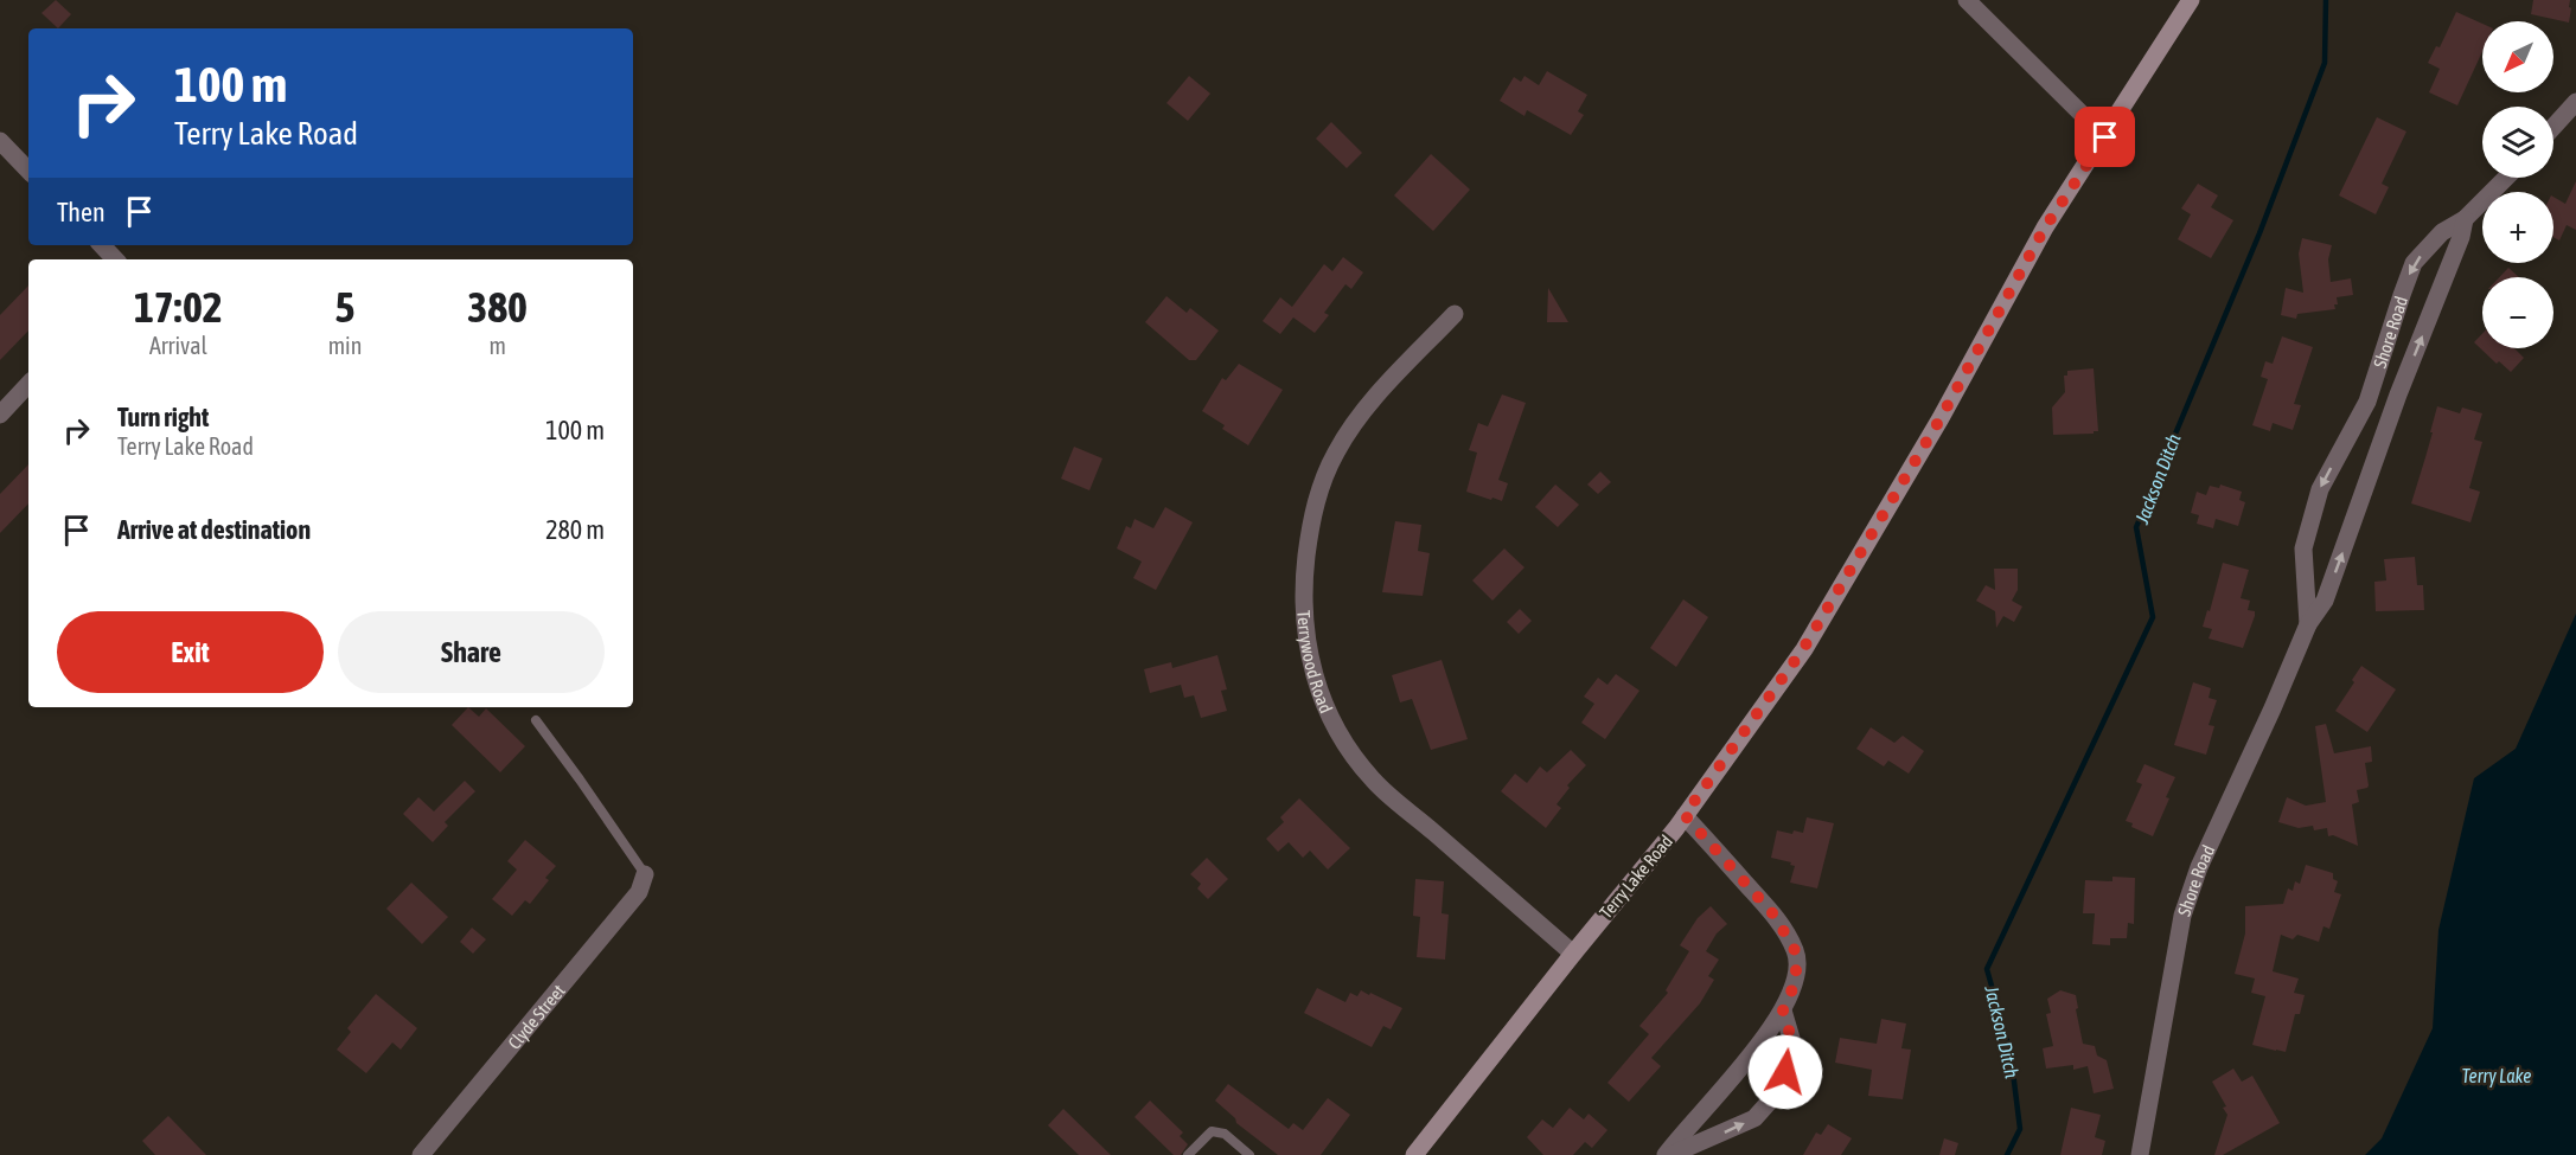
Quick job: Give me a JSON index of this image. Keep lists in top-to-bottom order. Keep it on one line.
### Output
{"streets":{"main road":["Terry Lake Road"],"street":["Shore Road","Terrywood Road","Clyde Street"]},"crossings":[["Terrywood Road","Terry Lake Road"]],"water":["Jackson Ditch","Terry Lake"],"north":"bottom left","page":{"map_buttons":["+","−"],"turn":["100 m","Terry Lake Road"],"then":"Then","eta":["17:02","Arrival","5","min","380","m"],"list":[{"name":"Turn right","note":"Terry Lake Road","value":"100 m"},{"name":"Arrive at destination","value":"280 m"}],"buttons":["Exit","Share"]}}
